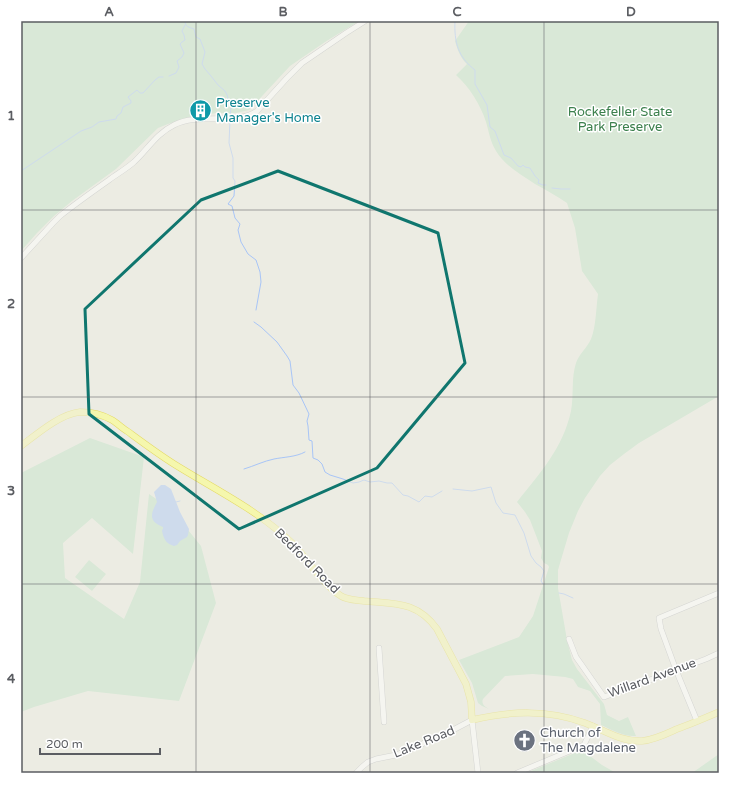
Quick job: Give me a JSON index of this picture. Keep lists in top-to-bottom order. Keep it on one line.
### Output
{"streets":{"main road":["Bedford Road"],"street":["Willard Avenue","Lake Road"]},"crossings":[["Bedford Road","Lake Road"]],"parks":["Rockefeller State Park Preserve"],"places":{"building":["Preserve Manager's Home"],"church":["Church of The Magdalene"]},"scale_bar":"200 m","grid":{"columns":["A","B","C","D"],"rows":["1","2","3","4"]}}
